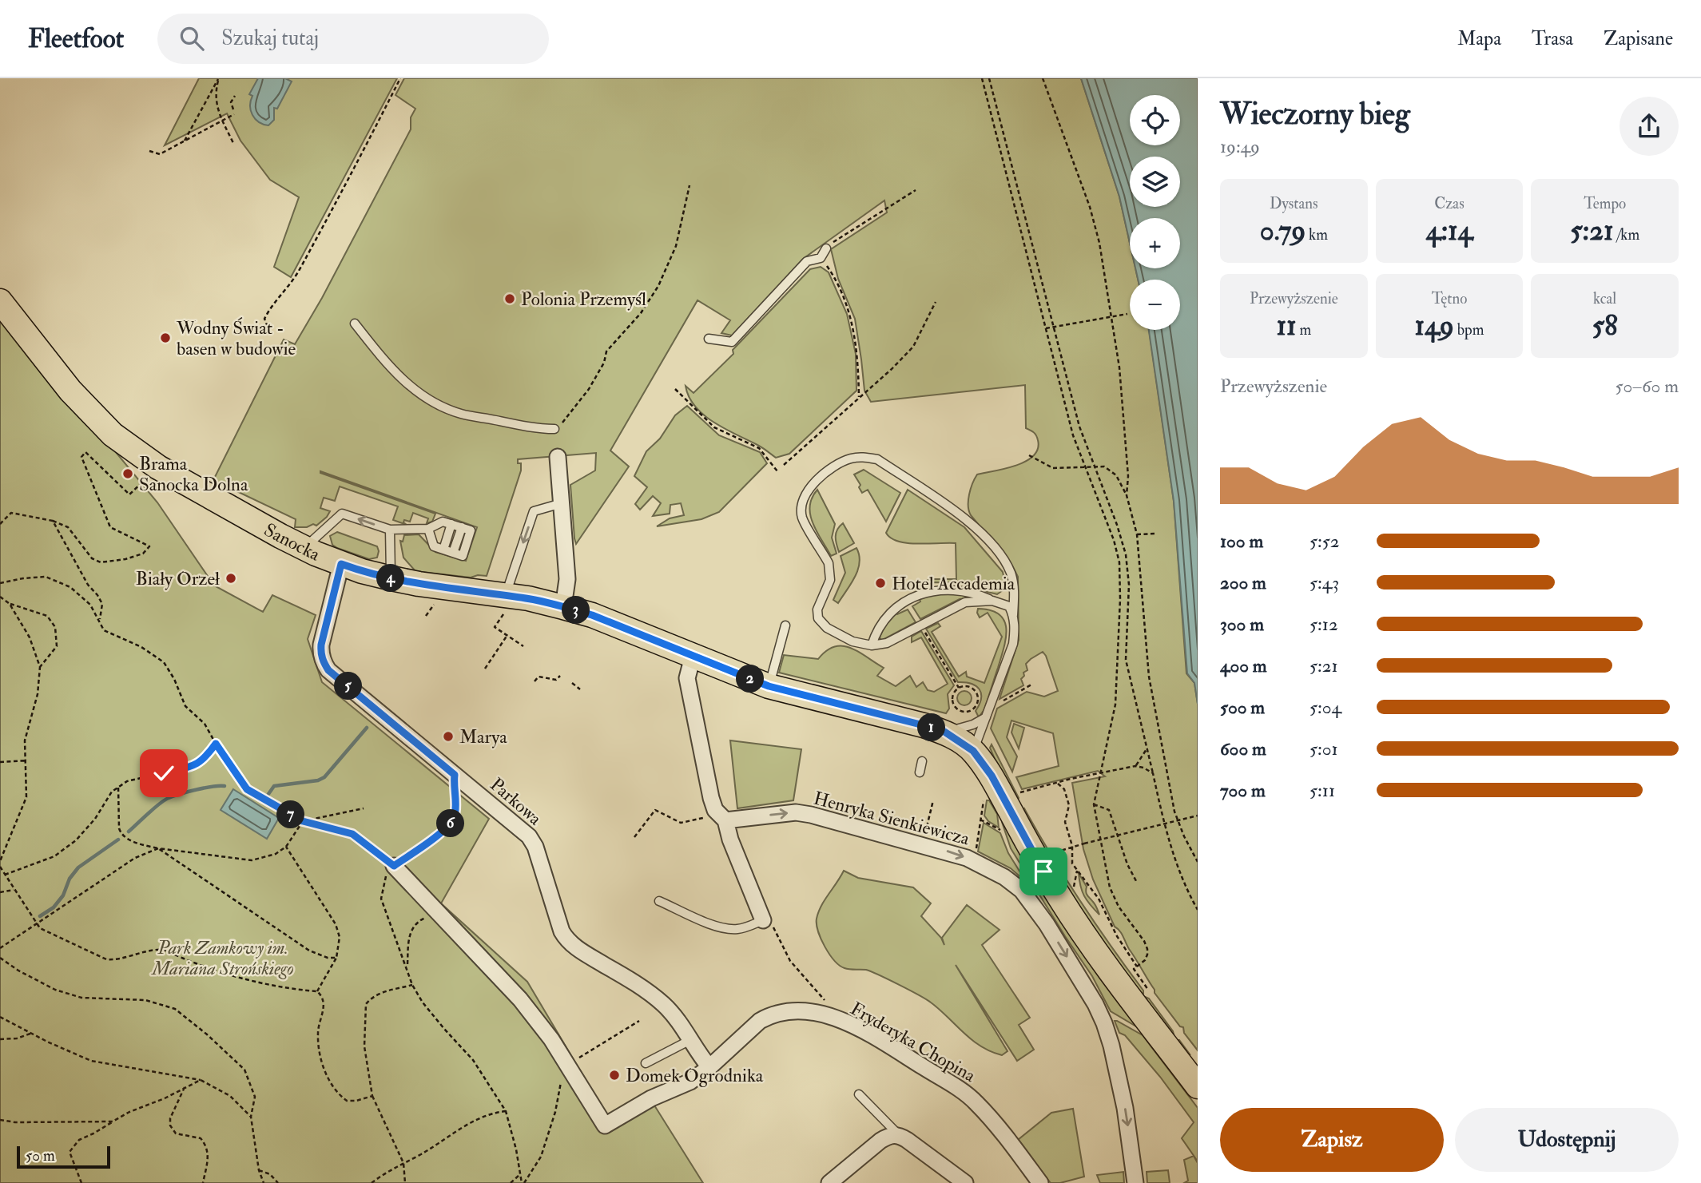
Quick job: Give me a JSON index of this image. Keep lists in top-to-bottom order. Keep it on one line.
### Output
{"streets":{"main road":["Sanocka"],"street":["Parkowa","Henryka Sienkiewicza","Fryderyka Chopina"]},"crossings":[["Sanocka","Parkowa"]],"one_way":["Henryka Sienkiewicza"],"parks":["Park Zamkowy im. Mariana Strońskiego"],"places":["Polonia Przemyśl","Wodny Świat - basen w budowie","Brama Sanocka Dolna","Biały Orzeł","Hotel Accademia","Marya","Domek Ogrodnika"],"scale_bar":"50 m","page":{"header":"Fleetfoot","search":"Szukaj tutaj","nav":["Mapa","Trasa","Zapisane"],"heading":["Wieczorny bieg","19:49"],"map_buttons":["+","−"],"stats":[["Dystans","0.79 km"],["Czas","4:14"],["Tempo","5:21 /km"],["Przewyższenie","11 m"],["Tętno","149 bpm"],["kcal","58"]],"chart":["Przewyższenie","50–60 m"],"list":[{"name":"100 m","note":"5:52"},{"name":"200 m","note":"5:43"},{"name":"300 m","note":"5:12"},{"name":"400 m","note":"5:21"},{"name":"500 m","note":"5:04"},{"name":"600 m","note":"5:01"},{"name":"700 m","note":"5:11"}],"pins":["4","3","2","5","1","7","6"],"buttons":["Zapisz","Udostępnij"],"scale":"50 m"}}
